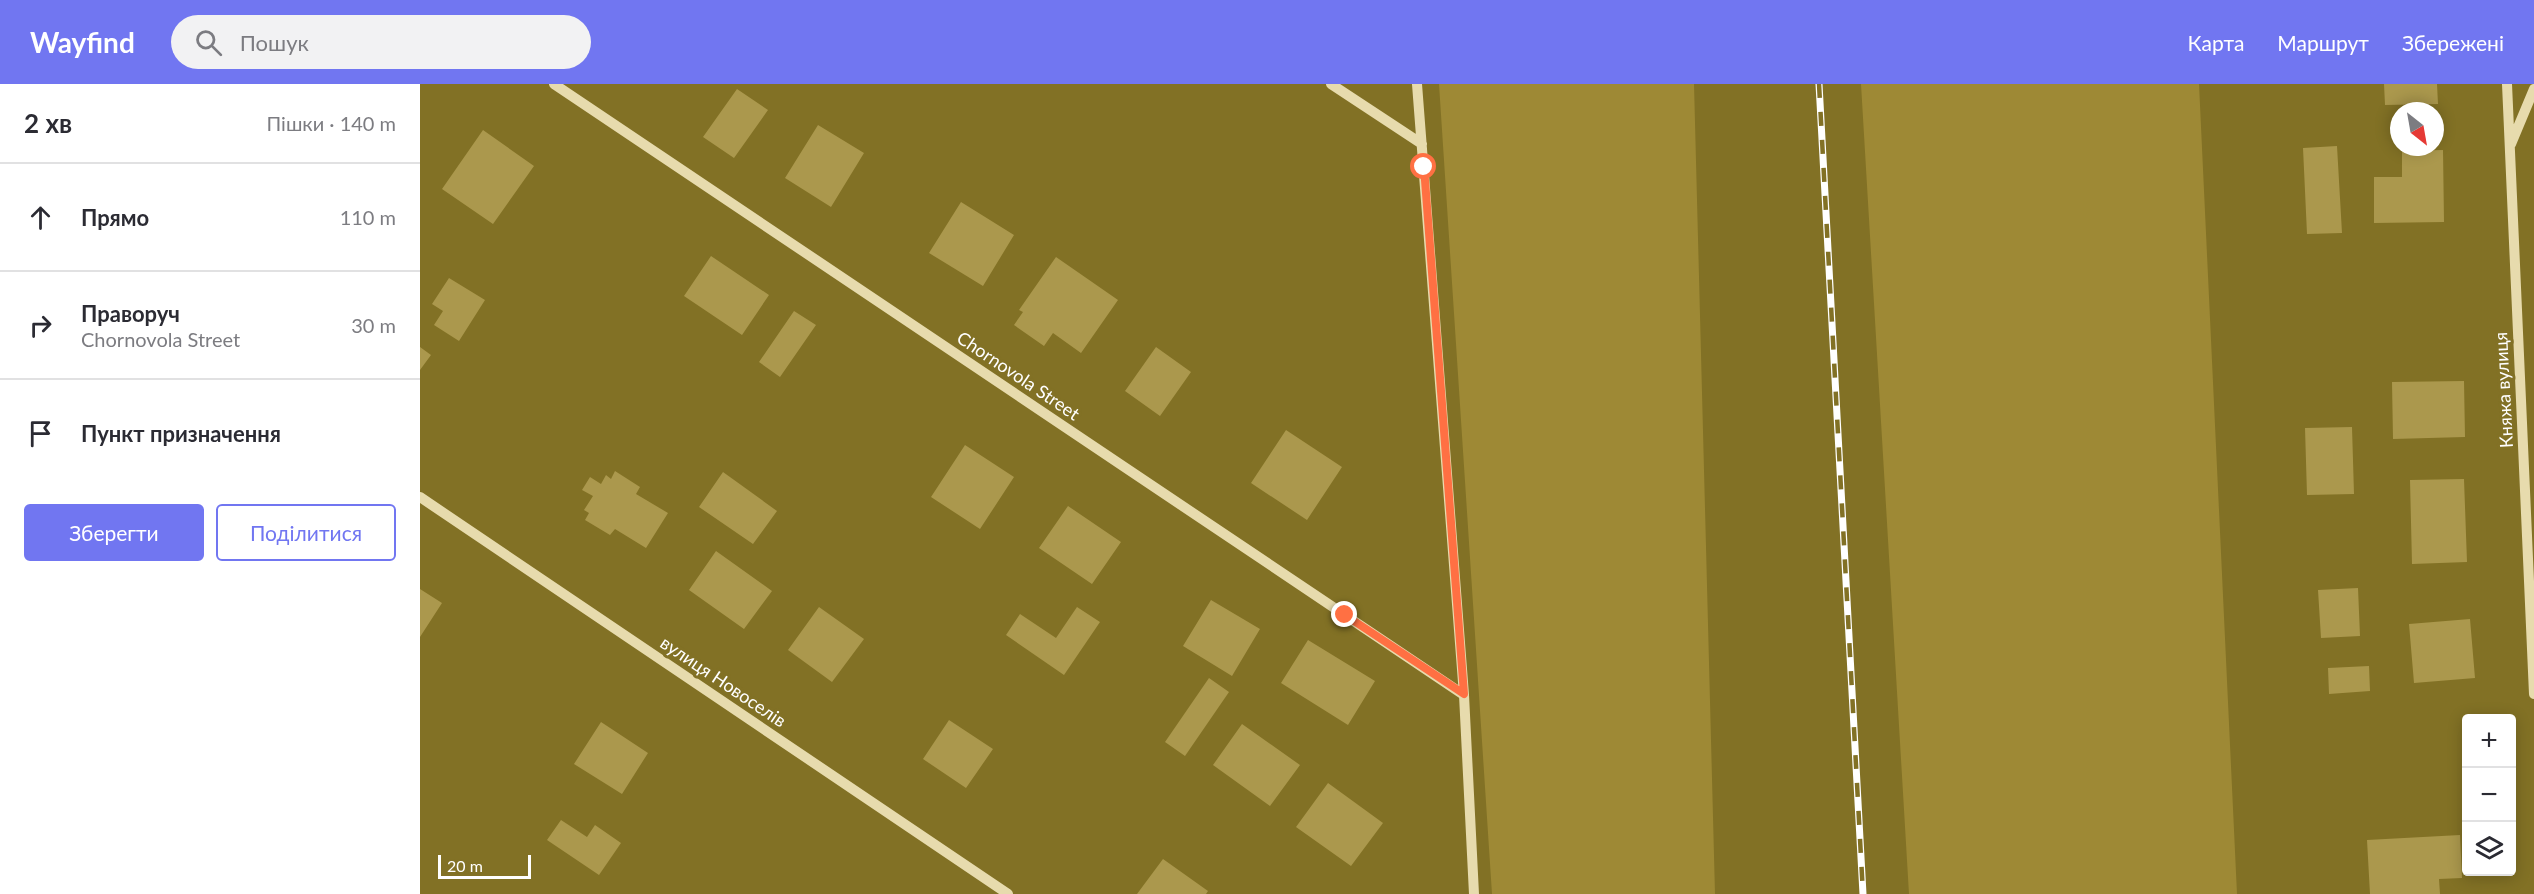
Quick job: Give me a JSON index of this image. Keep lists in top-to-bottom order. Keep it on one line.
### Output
{"streets":{"street":["Chornovola Street","Княжа вулиця","вулиця Новоселів"]},"scale_bar":"20 m","north":"bottom right","page":{"header":"Wayfind","search":"Пошук","nav":["Карта","Маршрут","Збережені"],"heading":["2 хв","Пішки · 140 m"],"list":[["Прямо","110 m"],["Праворуч","Chornovola Street","30 m"],"Пункт призначення"],"buttons":["Зберегти","Поділитися"],"map_buttons":["+","−"],"scale":"20 m"}}
